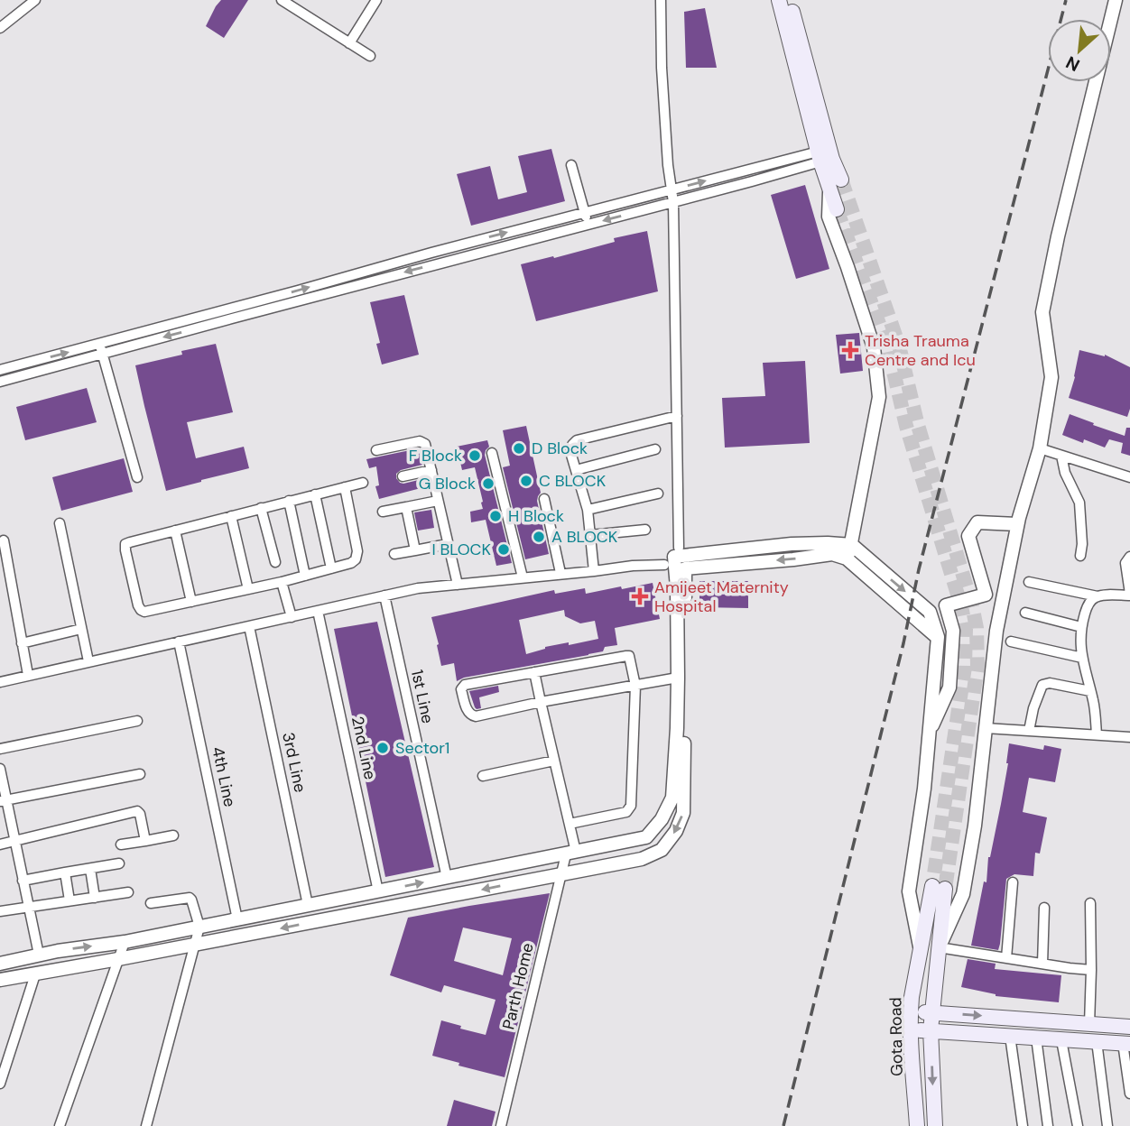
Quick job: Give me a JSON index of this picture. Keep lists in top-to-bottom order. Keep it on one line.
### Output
{"streets":{"main road":["Gota Road"],"street":["1st Line","2nd Line","3rd Line","4th Line","Parth Home"]},"places":{"health":["Trisha Trauma Centre and Icu","Amijeet Maternity Hospital"],"other":["D Block","F Block","C BLOCK","G Block","H Block","A BLOCK","I BLOCK","Sector1"]},"north":"bottom left"}
